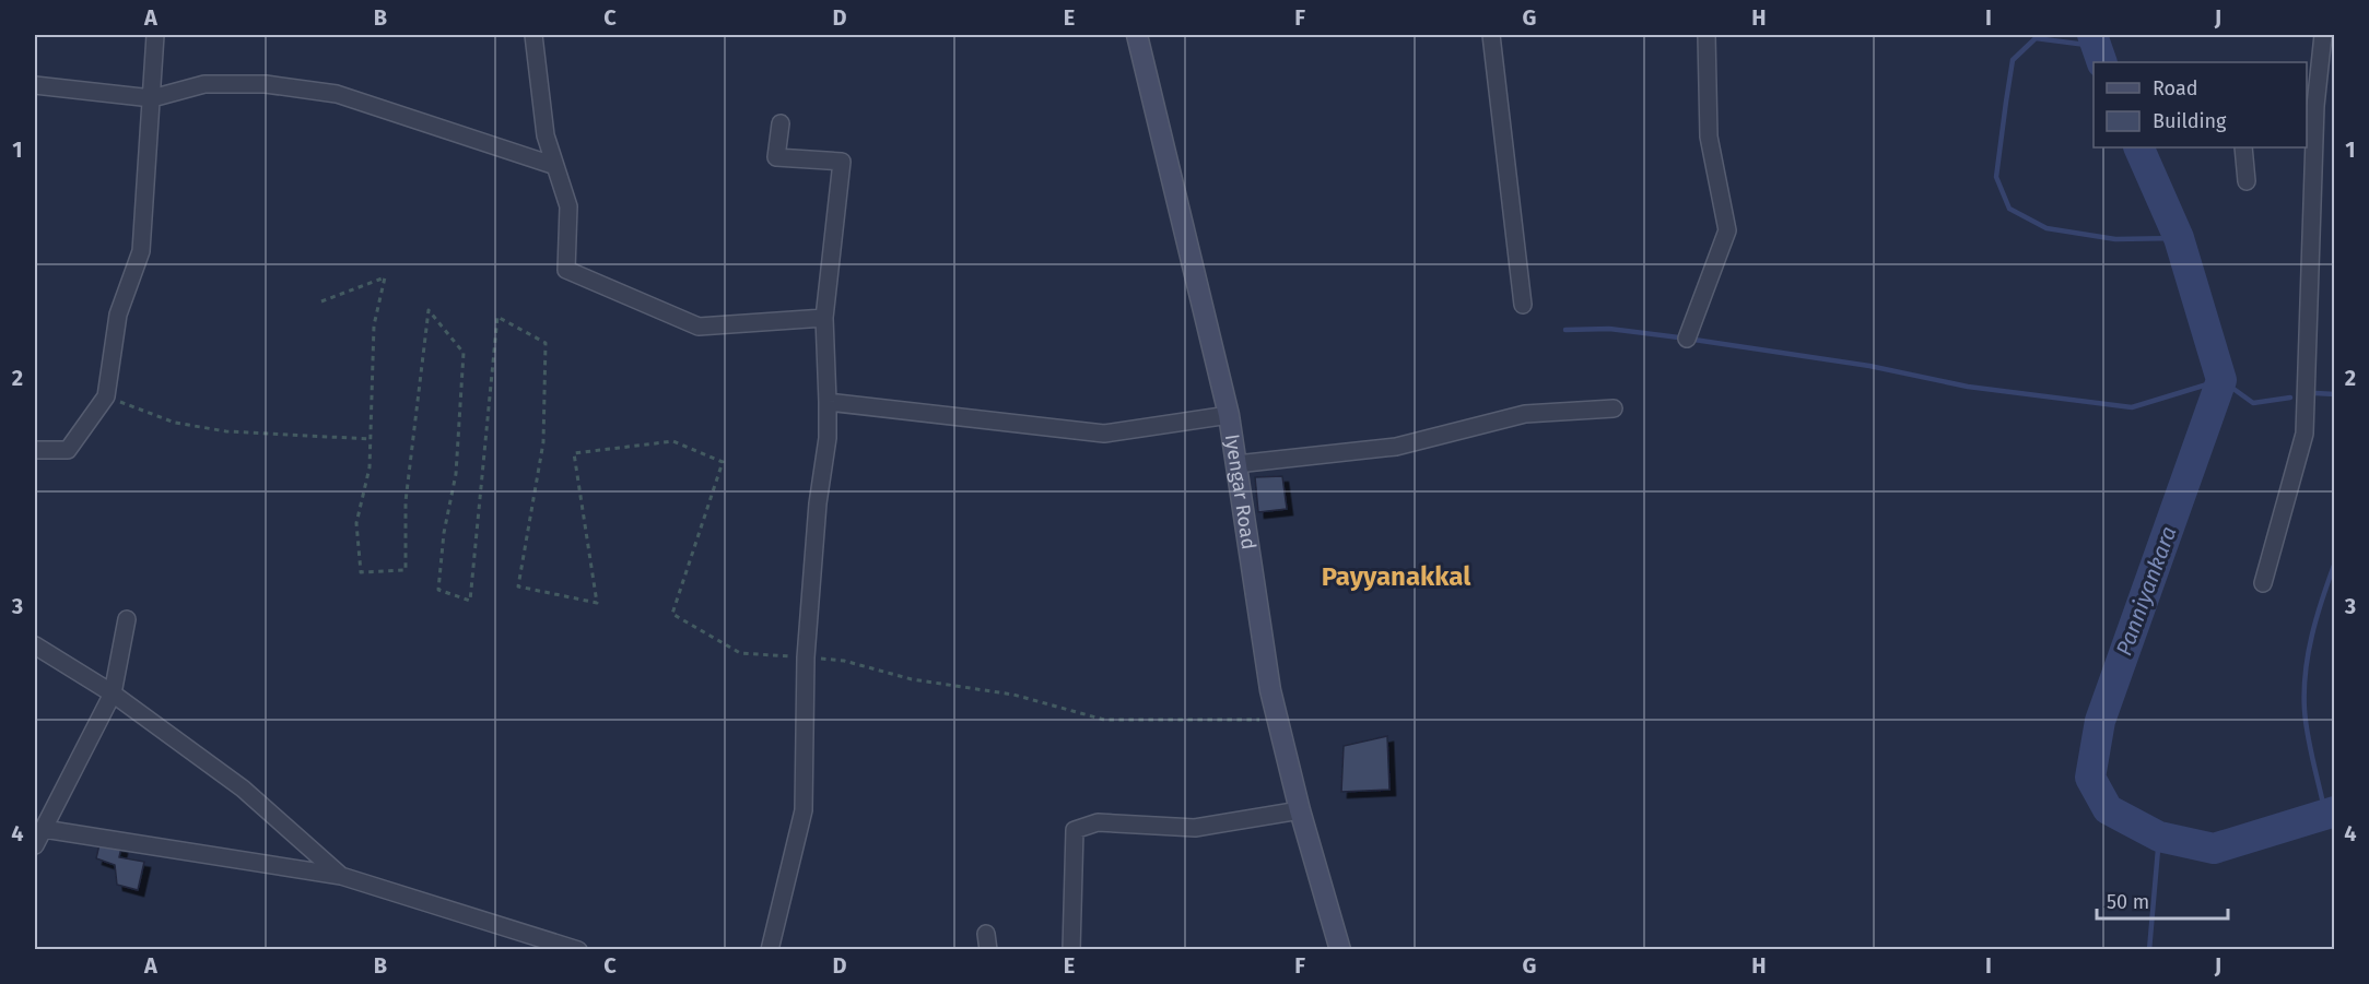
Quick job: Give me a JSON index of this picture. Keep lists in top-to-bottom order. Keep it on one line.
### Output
{"streets":{"main road":["Iyengar Road"]},"districts":["Payyanakkal"],"water":["Panniyankara"],"legend":["Road","Building"],"scale_bar":"50 m","grid":{"columns":["A","B","C","D","E","F","G","H","I","J"],"rows":["1","2","3","4"]}}
